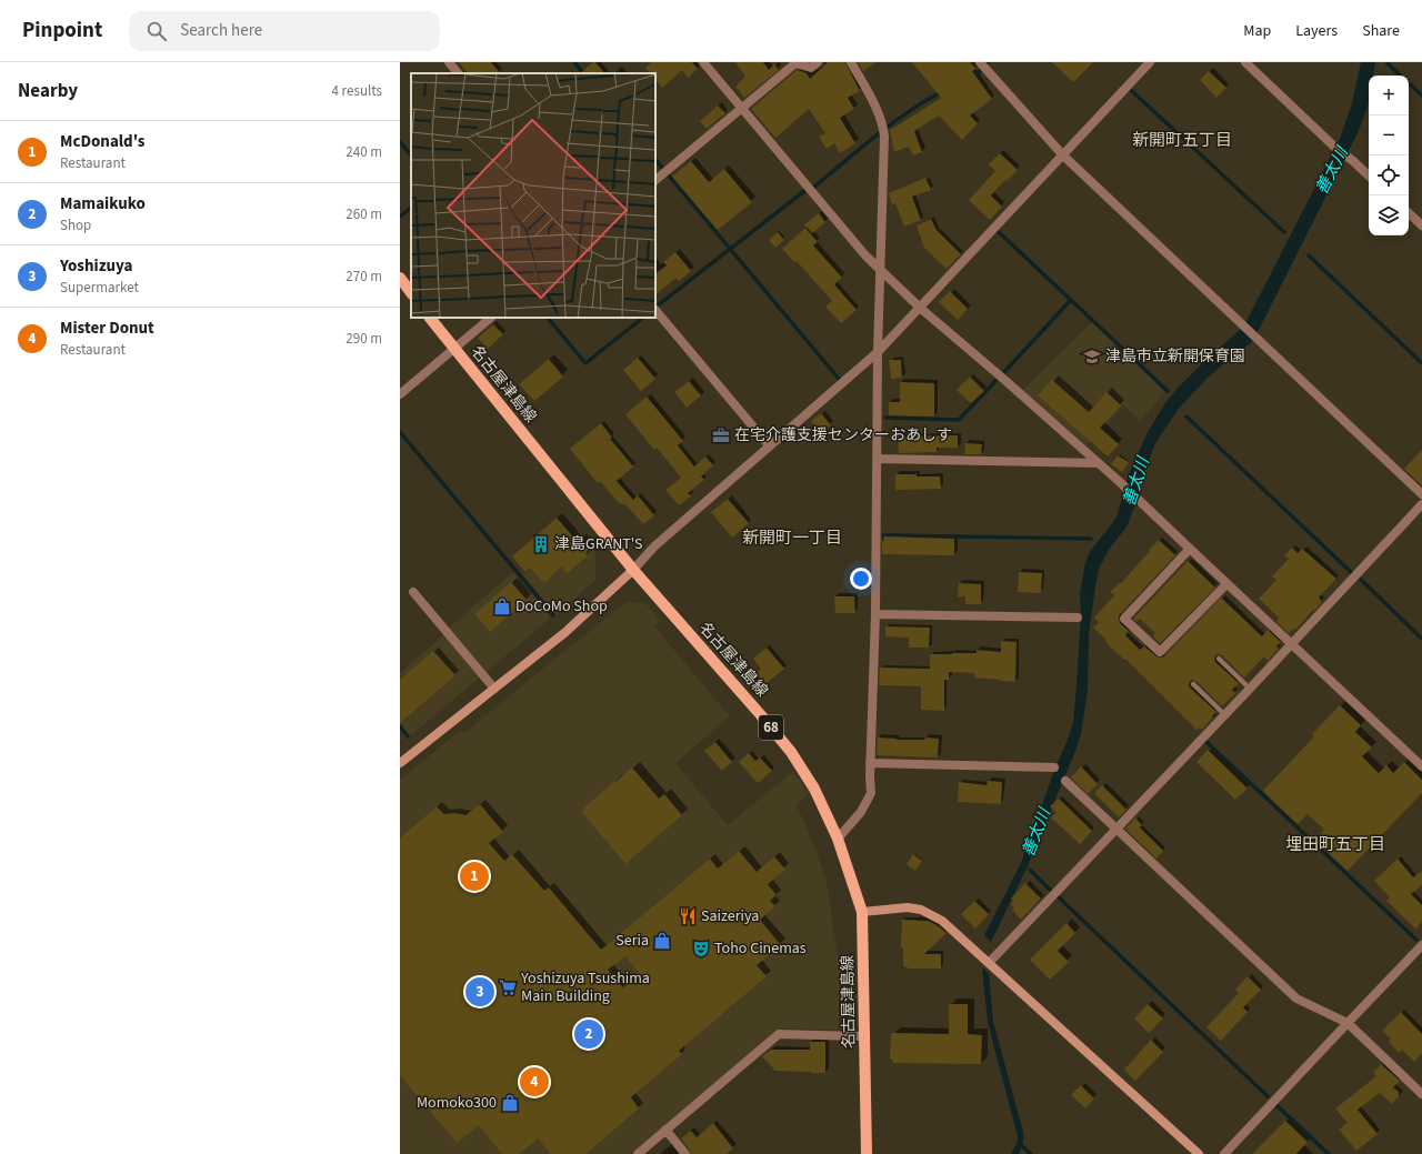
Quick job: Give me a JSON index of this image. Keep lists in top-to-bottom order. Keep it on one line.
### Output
{"streets":{"main road":["名古屋津島線","68"]},"crossings":[["名古屋津島線","68"]],"districts":["新開町五丁目","新開町一丁目","埋田町五丁目"],"water":["善太川"],"places":{"school or university":["津島市立新開保育園"],"office":["在宅介護支援センターおあしす"],"building":["津島GRANT'S"],"shop":["DoCoMo Shop","Seria","Momoko300"],"restaurant":["Saizeriya"],"theatre":["Toho Cinemas"],"supermarket":["Yoshizuya Tsushima Main Building"]},"page":{"header":"Pinpoint","search":"Search here","nav":["Map","Layers","Share"],"heading":["Nearby","4 results"],"map_buttons":["+","−"],"list":[{"mark":"1","name":"McDonald's","note":"Restaurant","value":"240 m"},{"mark":"2","name":"Mamaikuko","note":"Shop","value":"260 m"},{"mark":"3","name":"Yoshizuya","note":"Supermarket","value":"270 m"},{"mark":"4","name":"Mister Donut","note":"Restaurant","value":"290 m"}],"pins":["1","3","2","4"]}}
